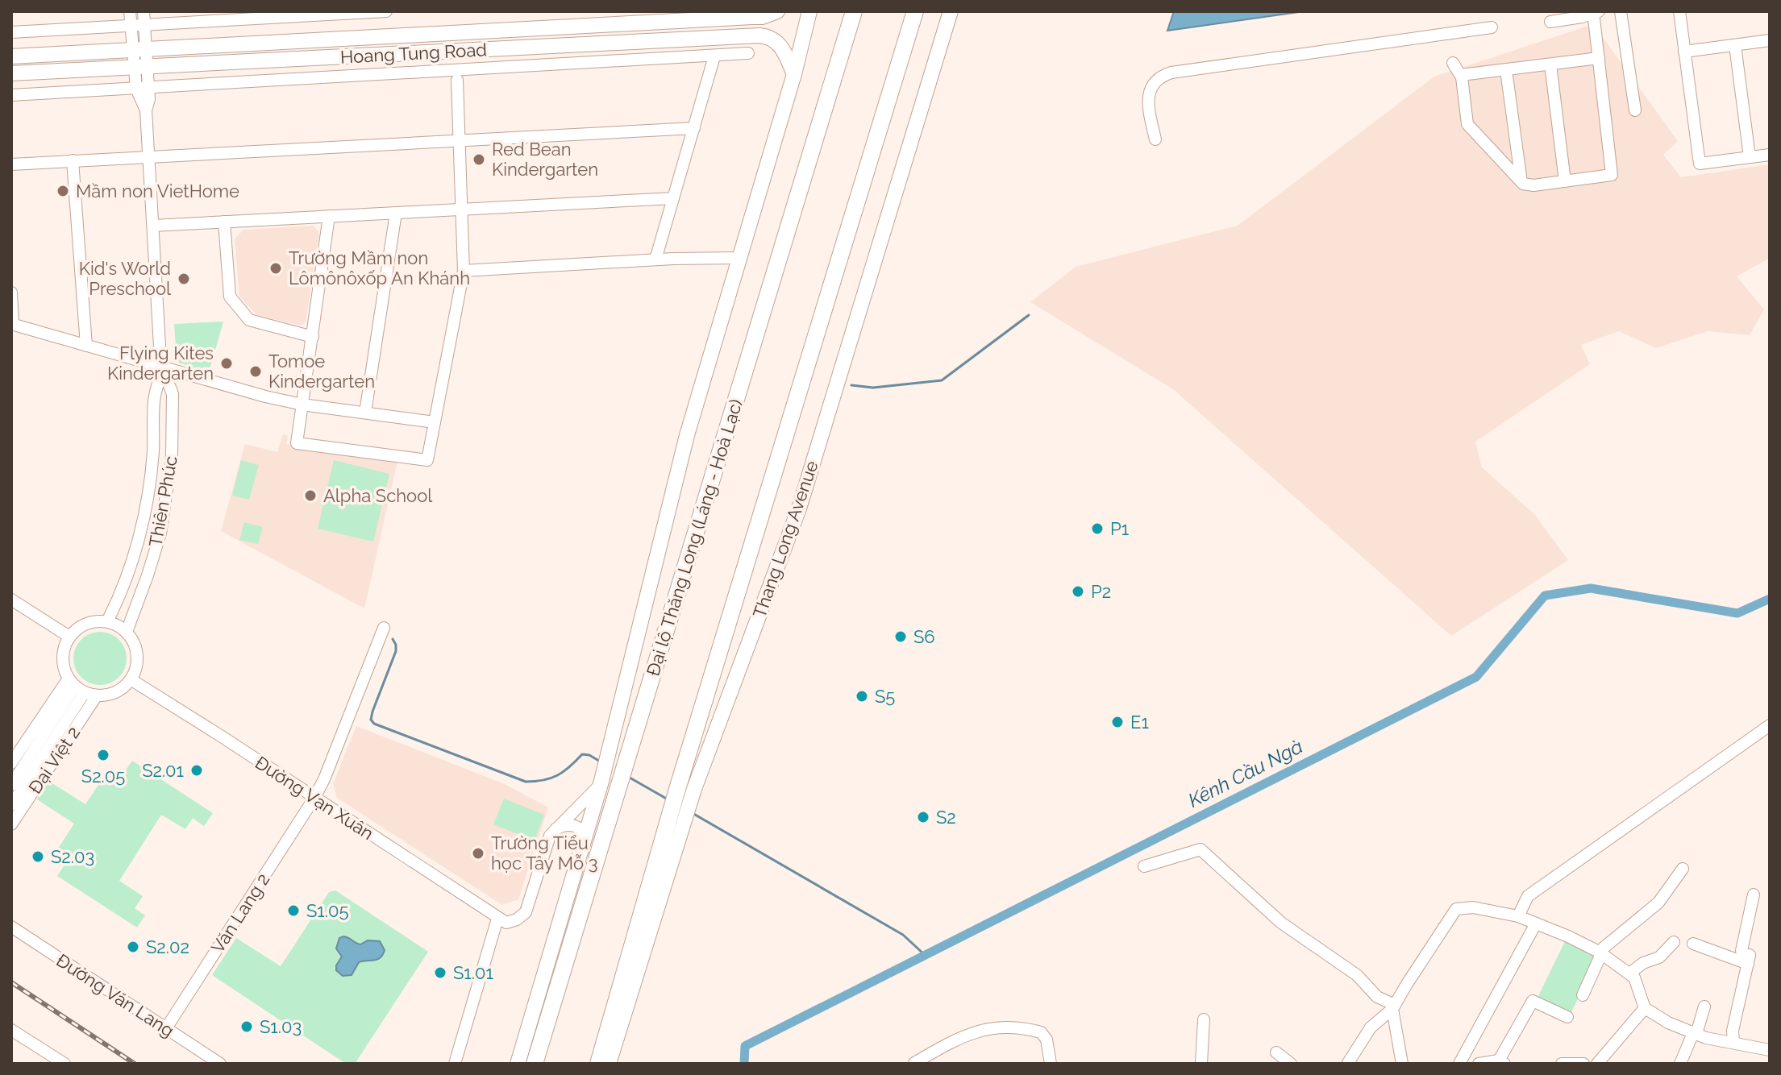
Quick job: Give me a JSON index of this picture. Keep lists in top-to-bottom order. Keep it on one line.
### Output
{"streets":{"highway":["Đại lộ Thăng Long (Láng - Hoà Lạc)"],"main road":["Hoang Tung Road","Thang Long Avenue"],"street":["Thiên Phúc","Đại Việt 2","Đường Vạn Xuân","Văn Lang 2","Đường Văn Lang"]},"crossings":[["Hoang Tung Road","Thiên Phúc"],["Thiên Phúc","Đại Việt 2"],["Thiên Phúc","Đường Vạn Xuân"],["Đại Việt 2","Đường Vạn Xuân"],["Đường Vạn Xuân","Văn Lang 2"],["Văn Lang 2","Đường Văn Lang"]],"water":["Kênh Cầu Ngà"],"places":["Red Bean Kindergarten","Mầm non VietHome","Trường Mầm non Lômônôxốp An Khánh","Kid's World Preschool","Flying Kites Kindergarten","Tomoe Kindergarten","Alpha School","P1","P2","S6","S5","E1","S2.05","S2.01","S2","Trường Tiểu học Tây Mỗ 3","S2.03","S1.05","S2.02","S1.01","S1.03"]}
